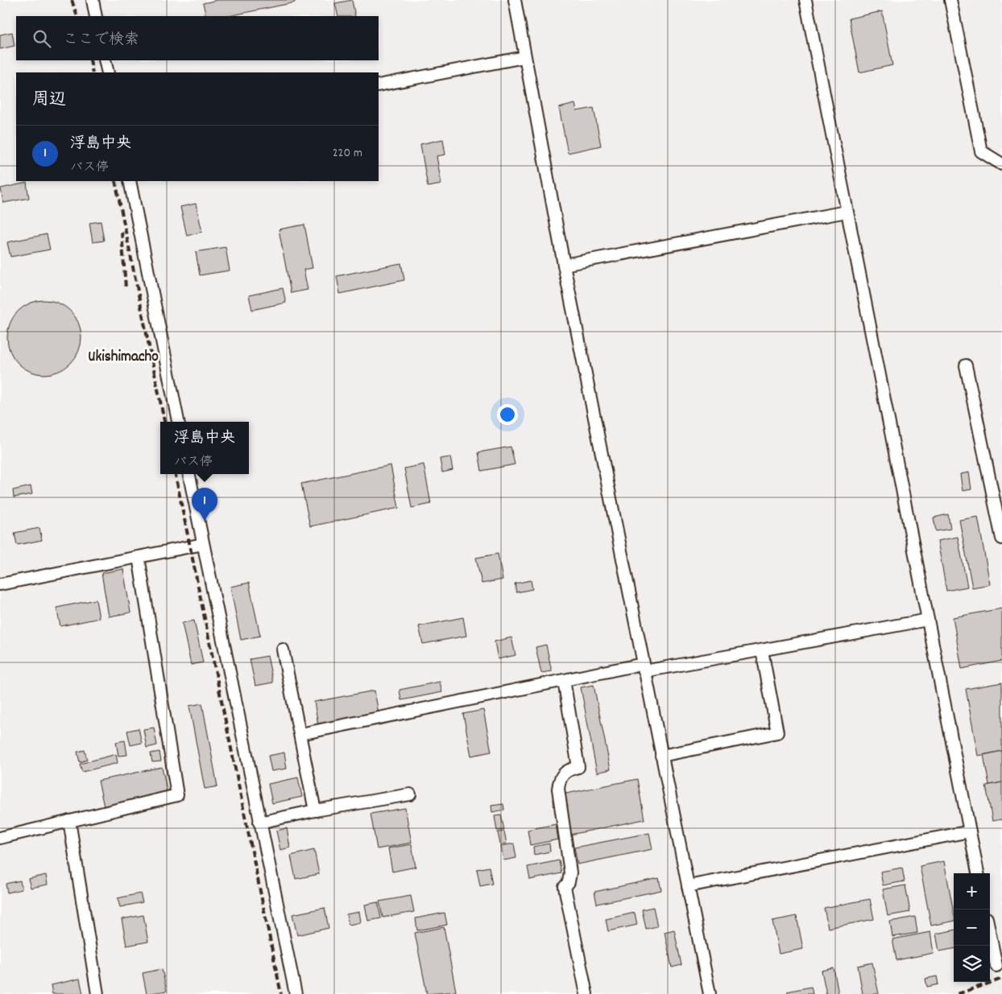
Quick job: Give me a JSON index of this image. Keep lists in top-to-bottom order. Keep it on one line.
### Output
{"districts":["Ukishimacho"],"page":{"search":"ここで検索","heading":"周辺","list":[{"mark":"1","name":"浮島中央","note":"バス停","value":"220 m"}],"popup":["浮島中央","バス停"],"pins":"1","map_buttons":["+","−"]}}
